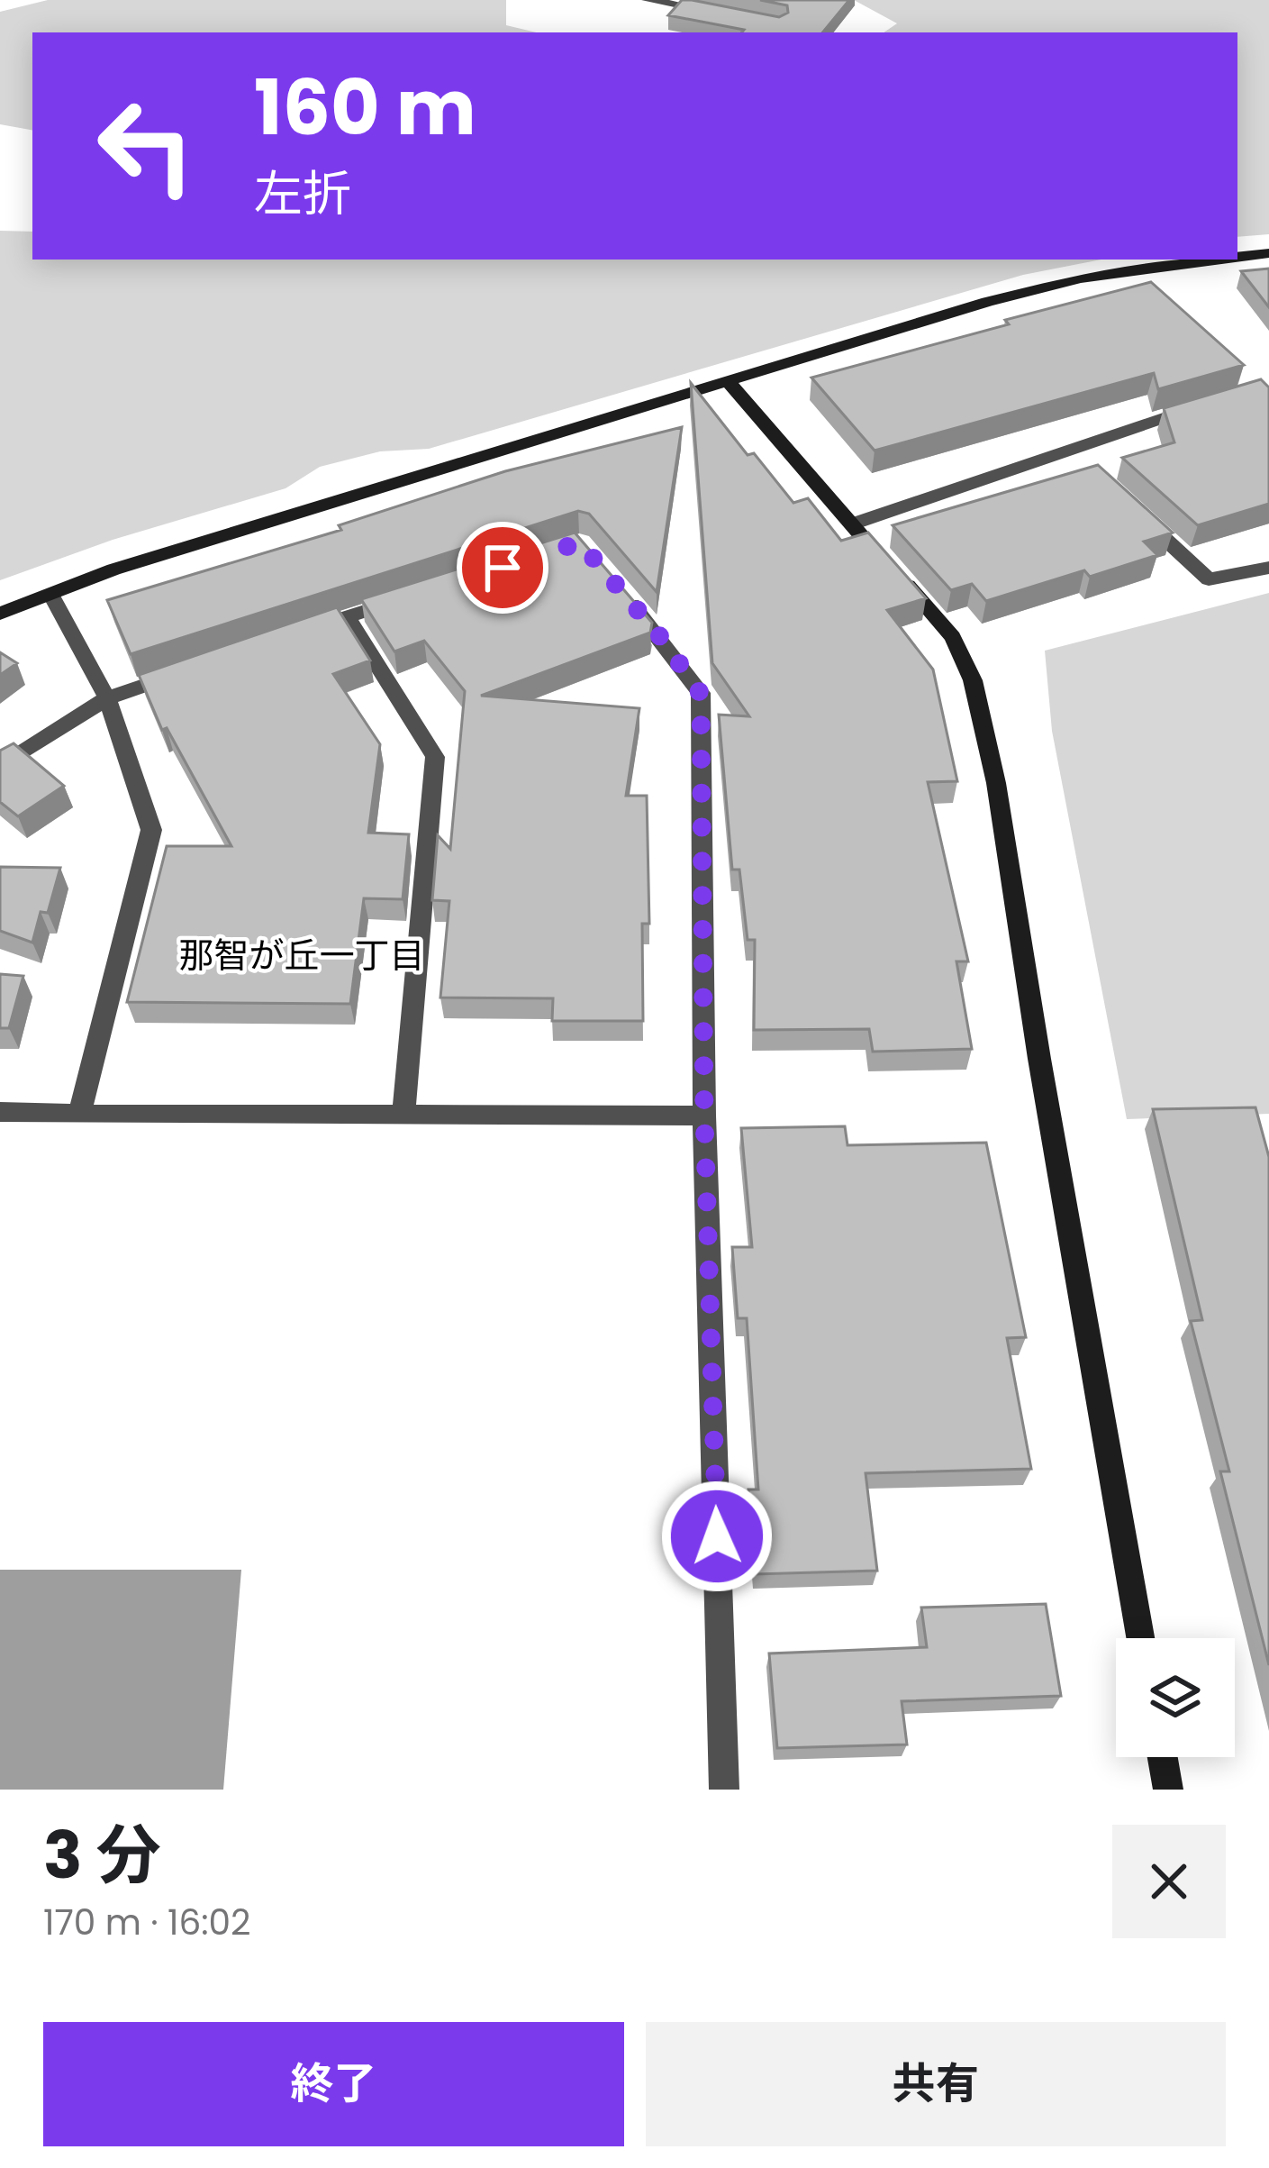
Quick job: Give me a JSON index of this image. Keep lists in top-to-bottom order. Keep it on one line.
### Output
{"districts":["那智が丘一丁目"],"page":{"turn":["160 m","左折"],"heading":["3 分","170 m · 16:02"],"buttons":["終了","共有"]}}
